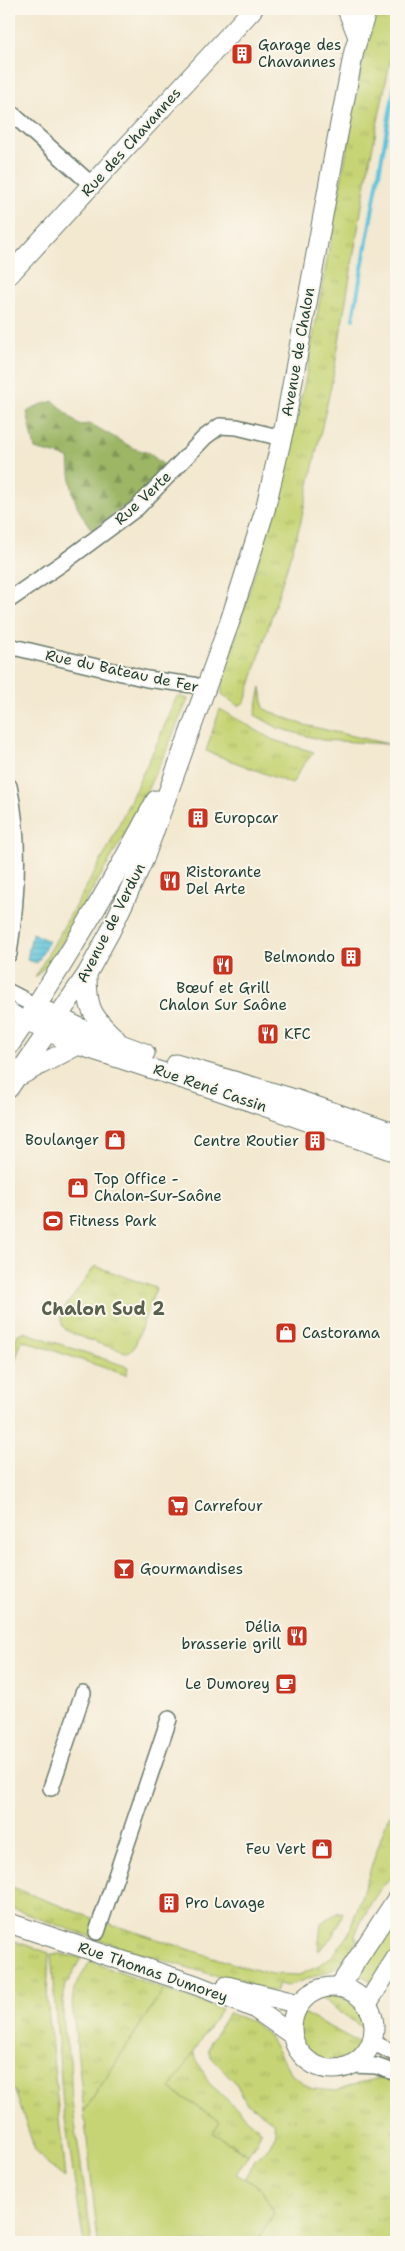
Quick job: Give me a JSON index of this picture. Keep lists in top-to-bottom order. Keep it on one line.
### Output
{"streets":{"main road":["Rue des Chavannes","Avenue de Chalon","Avenue de Verdun","Rue René Cassin","Rue Thomas Dumorey"],"street":["Rue Verte","Rue du Bateau de Fer"]},"crossings":[["Avenue de Chalon","Rue Verte"],["Avenue de Chalon","Rue du Bateau de Fer"],["Avenue de Chalon","Avenue de Verdun"],["Rue du Bateau de Fer","Avenue de Verdun"],["Avenue de Verdun","Rue René Cassin"]],"districts":["Chalon Sud 2"],"places":{"building":["Garage des Chavannes","Europcar","Belmondo","Centre Routier","Pro Lavage"],"restaurant":["Ristorante Del Arte","Bœuf et Grill Chalon Sur Saône","KFC","Délia brasserie grill"],"shop":["Boulanger","Top Office - Chalon-Sur-Saône","Castorama","Feu Vert"],"sports":["Fitness Park"],"supermarket":["Carrefour"],"bar":["Gourmandises"],"cafe":["Le Dumorey"]}}
